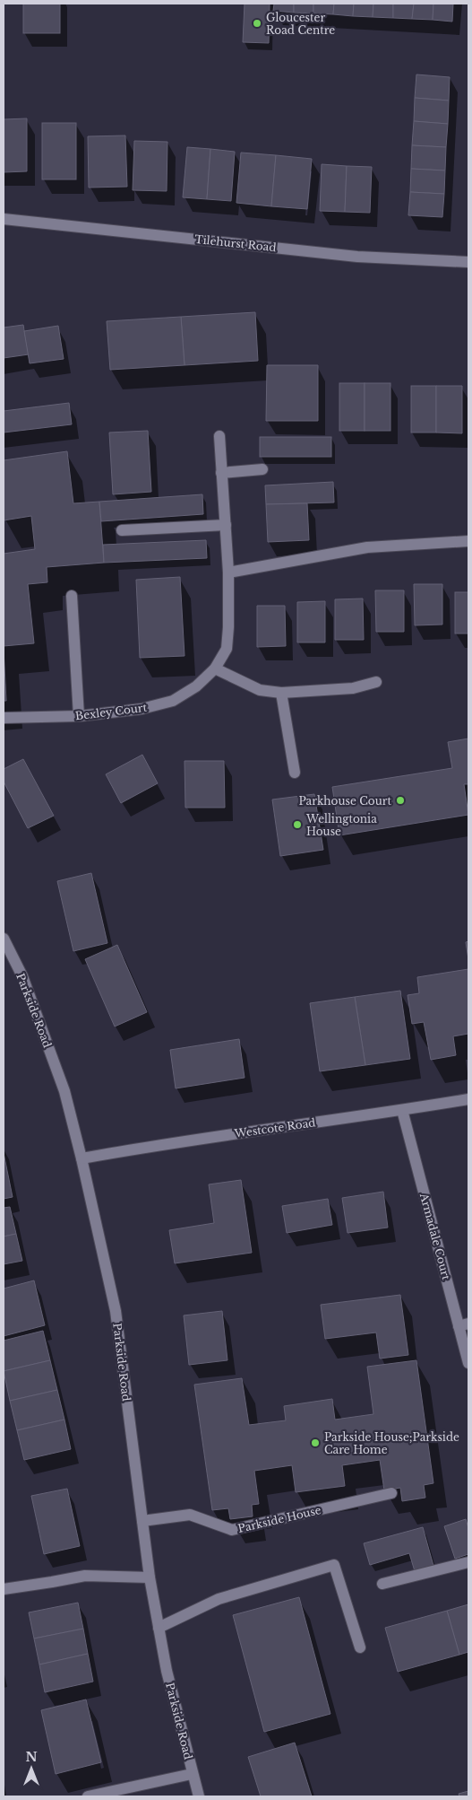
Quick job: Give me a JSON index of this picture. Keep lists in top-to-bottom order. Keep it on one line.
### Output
{"streets":{"street":["Tilehurst Road","Bexley Court","Parkside Road","Westcote Road","Armadale Court","Parkside House"]},"crossings":[["Parkside Road","Westcote Road"],["Parkside Road","Parkside House"],["Westcote Road","Armadale Court"]],"places":["Gloucester Road Centre","Parkhouse Court","Wellingtonia House","Parkside House;Parkside Care Home"],"north":"top"}
